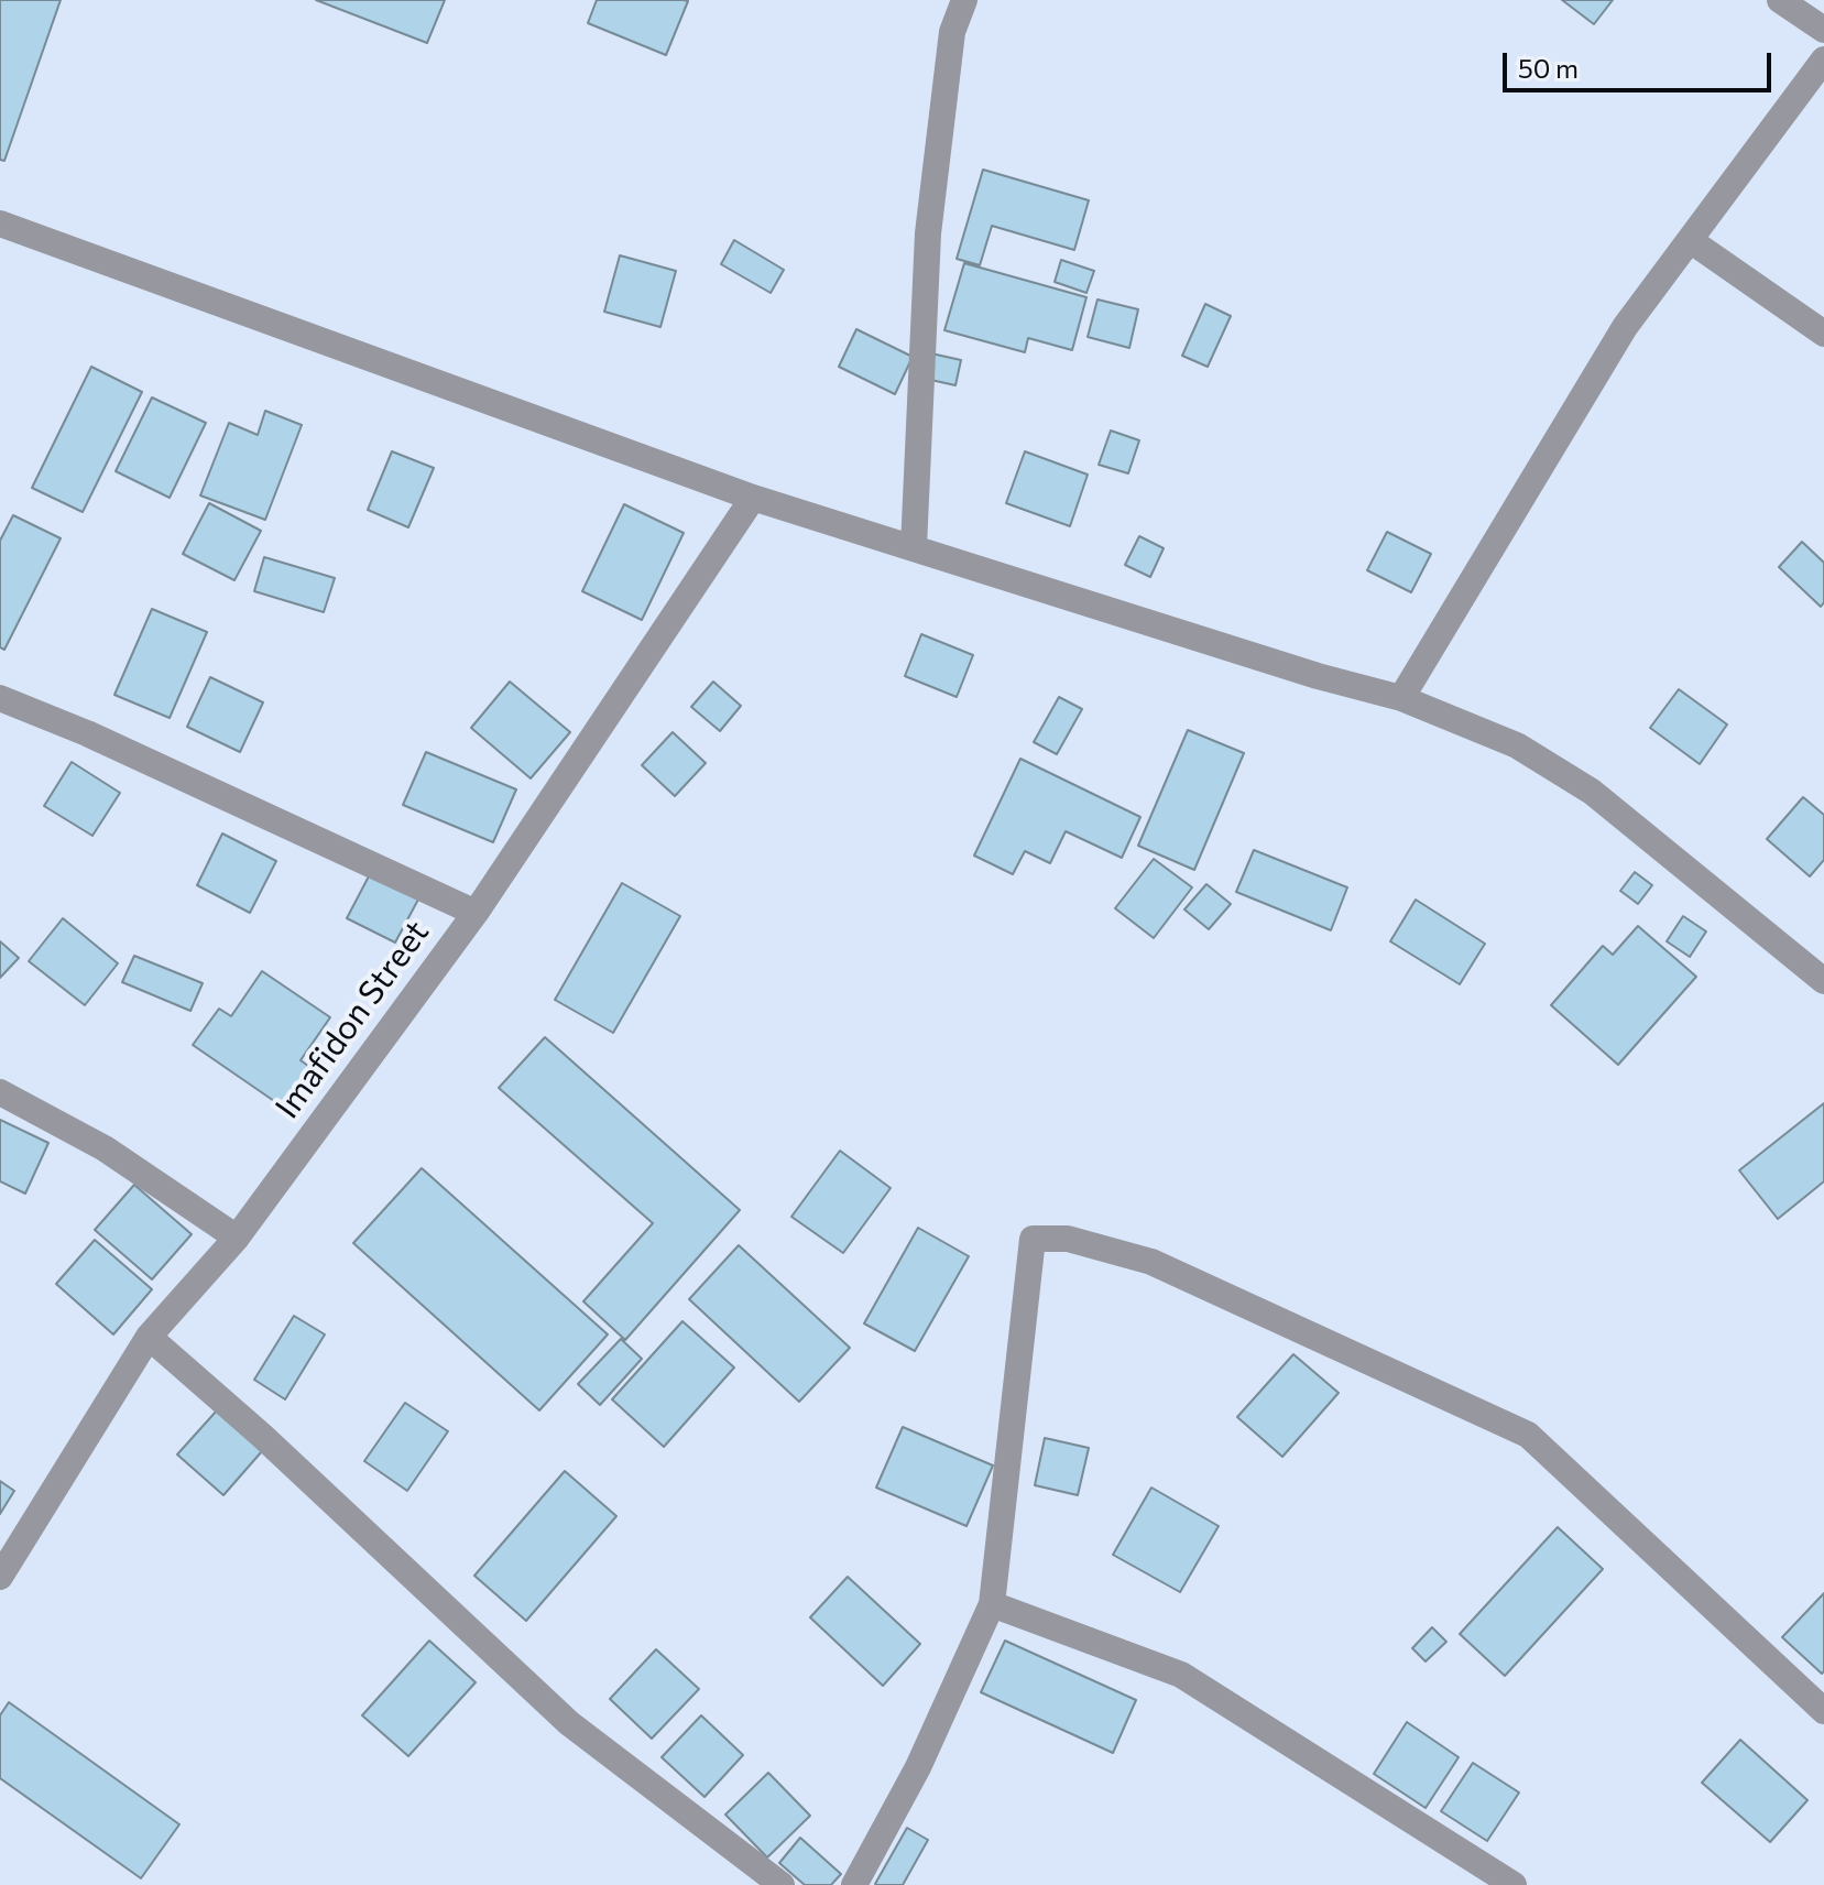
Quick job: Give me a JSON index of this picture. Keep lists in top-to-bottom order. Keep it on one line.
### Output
{"streets":{"street":["Imafidon Street"]},"scale_bar":"50 m"}
